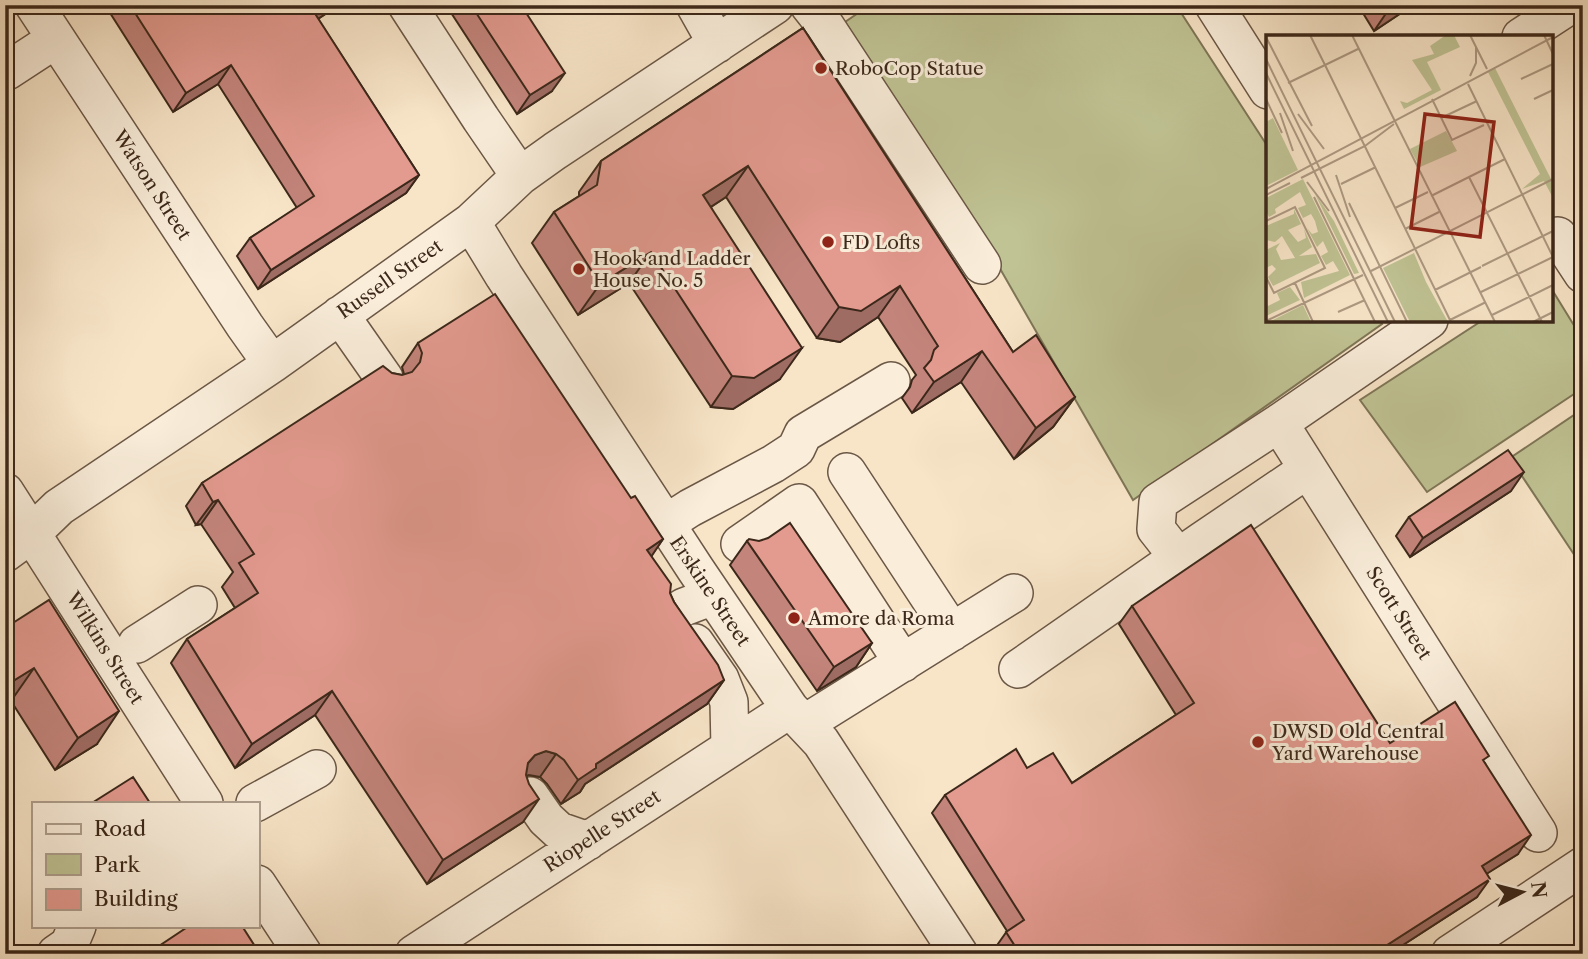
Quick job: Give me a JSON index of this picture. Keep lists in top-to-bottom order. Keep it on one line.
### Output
{"streets":{"street":["Watson Street","Russell Street","Erskine Street","Scott Street","Wilkins Street","Riopelle Street"]},"crossings":[["Watson Street","Russell Street"],["Russell Street","Erskine Street"],["Russell Street","Wilkins Street"],["Erskine Street","Riopelle Street"]],"places":["RoboCop Statue","FD Lofts","Hook and Ladder House No. 5","Amore da Roma","DWSD Old Central Yard Warehouse"],"legend":["Road","Park","Building"],"north":"right"}
